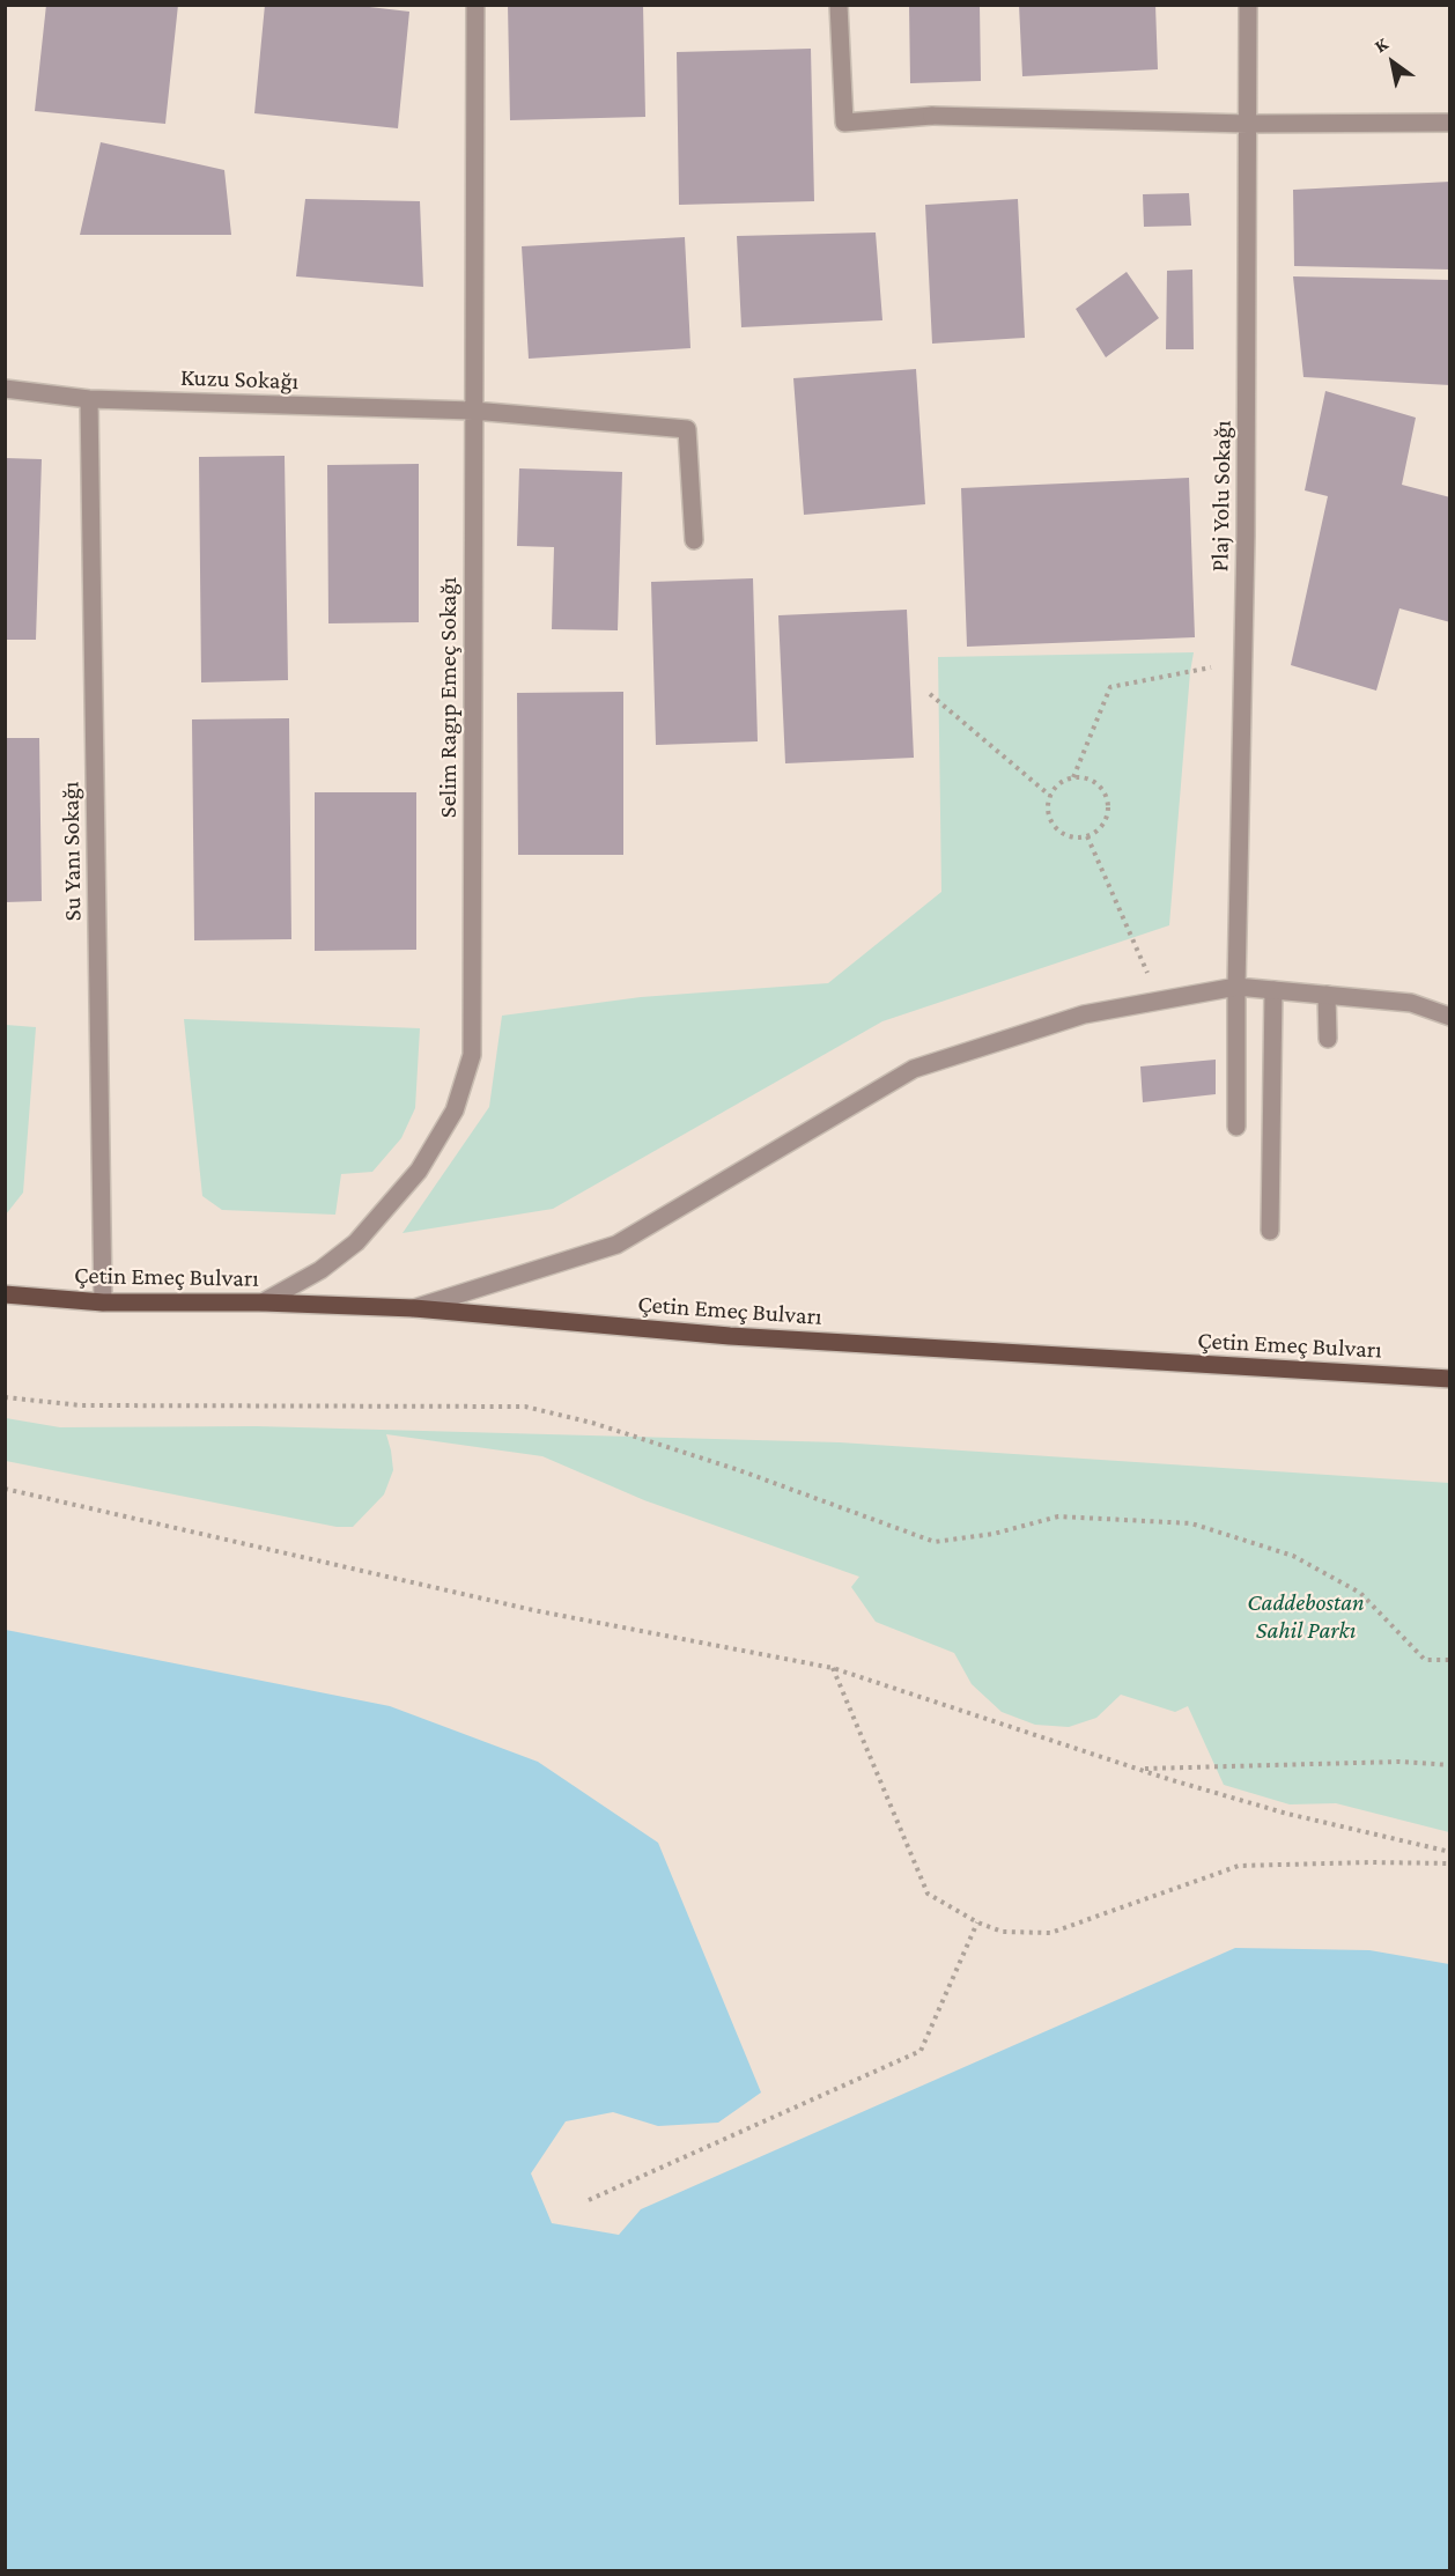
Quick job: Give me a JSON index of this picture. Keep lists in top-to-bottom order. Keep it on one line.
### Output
{"streets":{"main road":["Çetin Emeç Bulvarı"],"street":["Kuzu Sokağı","Plaj Yolu Sokağı","Selim Ragıp Emeç Sokağı","Su Yanı Sokağı"]},"crossings":[["Kuzu Sokağı","Selim Ragıp Emeç Sokağı"],["Kuzu Sokağı","Su Yanı Sokağı"],["Selim Ragıp Emeç Sokağı","Çetin Emeç Bulvarı"],["Su Yanı Sokağı","Çetin Emeç Bulvarı"]],"parks":["Caddebostan Sahil Parkı"],"north":"top left"}
